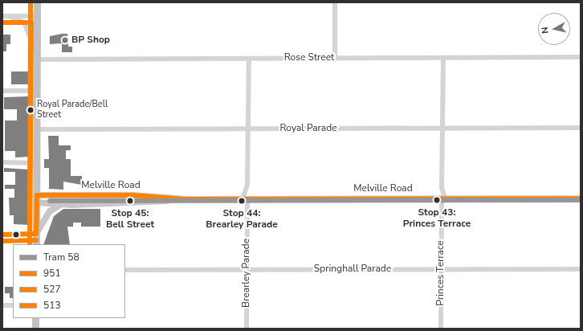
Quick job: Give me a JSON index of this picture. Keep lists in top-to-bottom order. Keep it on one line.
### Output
{"streets":{"main road":["Melville Road"],"street":["Rose Street","Royal Parade","Springhall Parade","Brearley Parade","Princes Terrace"]},"crossings":[["Rose Street","Brearley Parade"],["Rose Street","Princes Terrace"],["Royal Parade","Brearley Parade"],["Royal Parade","Princes Terrace"],["Melville Road","Brearley Parade"],["Melville Road","Princes Terrace"],["Springhall Parade","Brearley Parade"],["Springhall Parade","Princes Terrace"]],"places":["BP Shop","Royal Parade/Bell Street","Stop 43: Princes Terrace","Stop 45: Bell Street","Stop 44: Brearley Parade"],"lines":["transit line 513","transit line 527","transit line 951","tram line 58"],"legend":["Tram 58","951","527","513"],"north":"left"}
